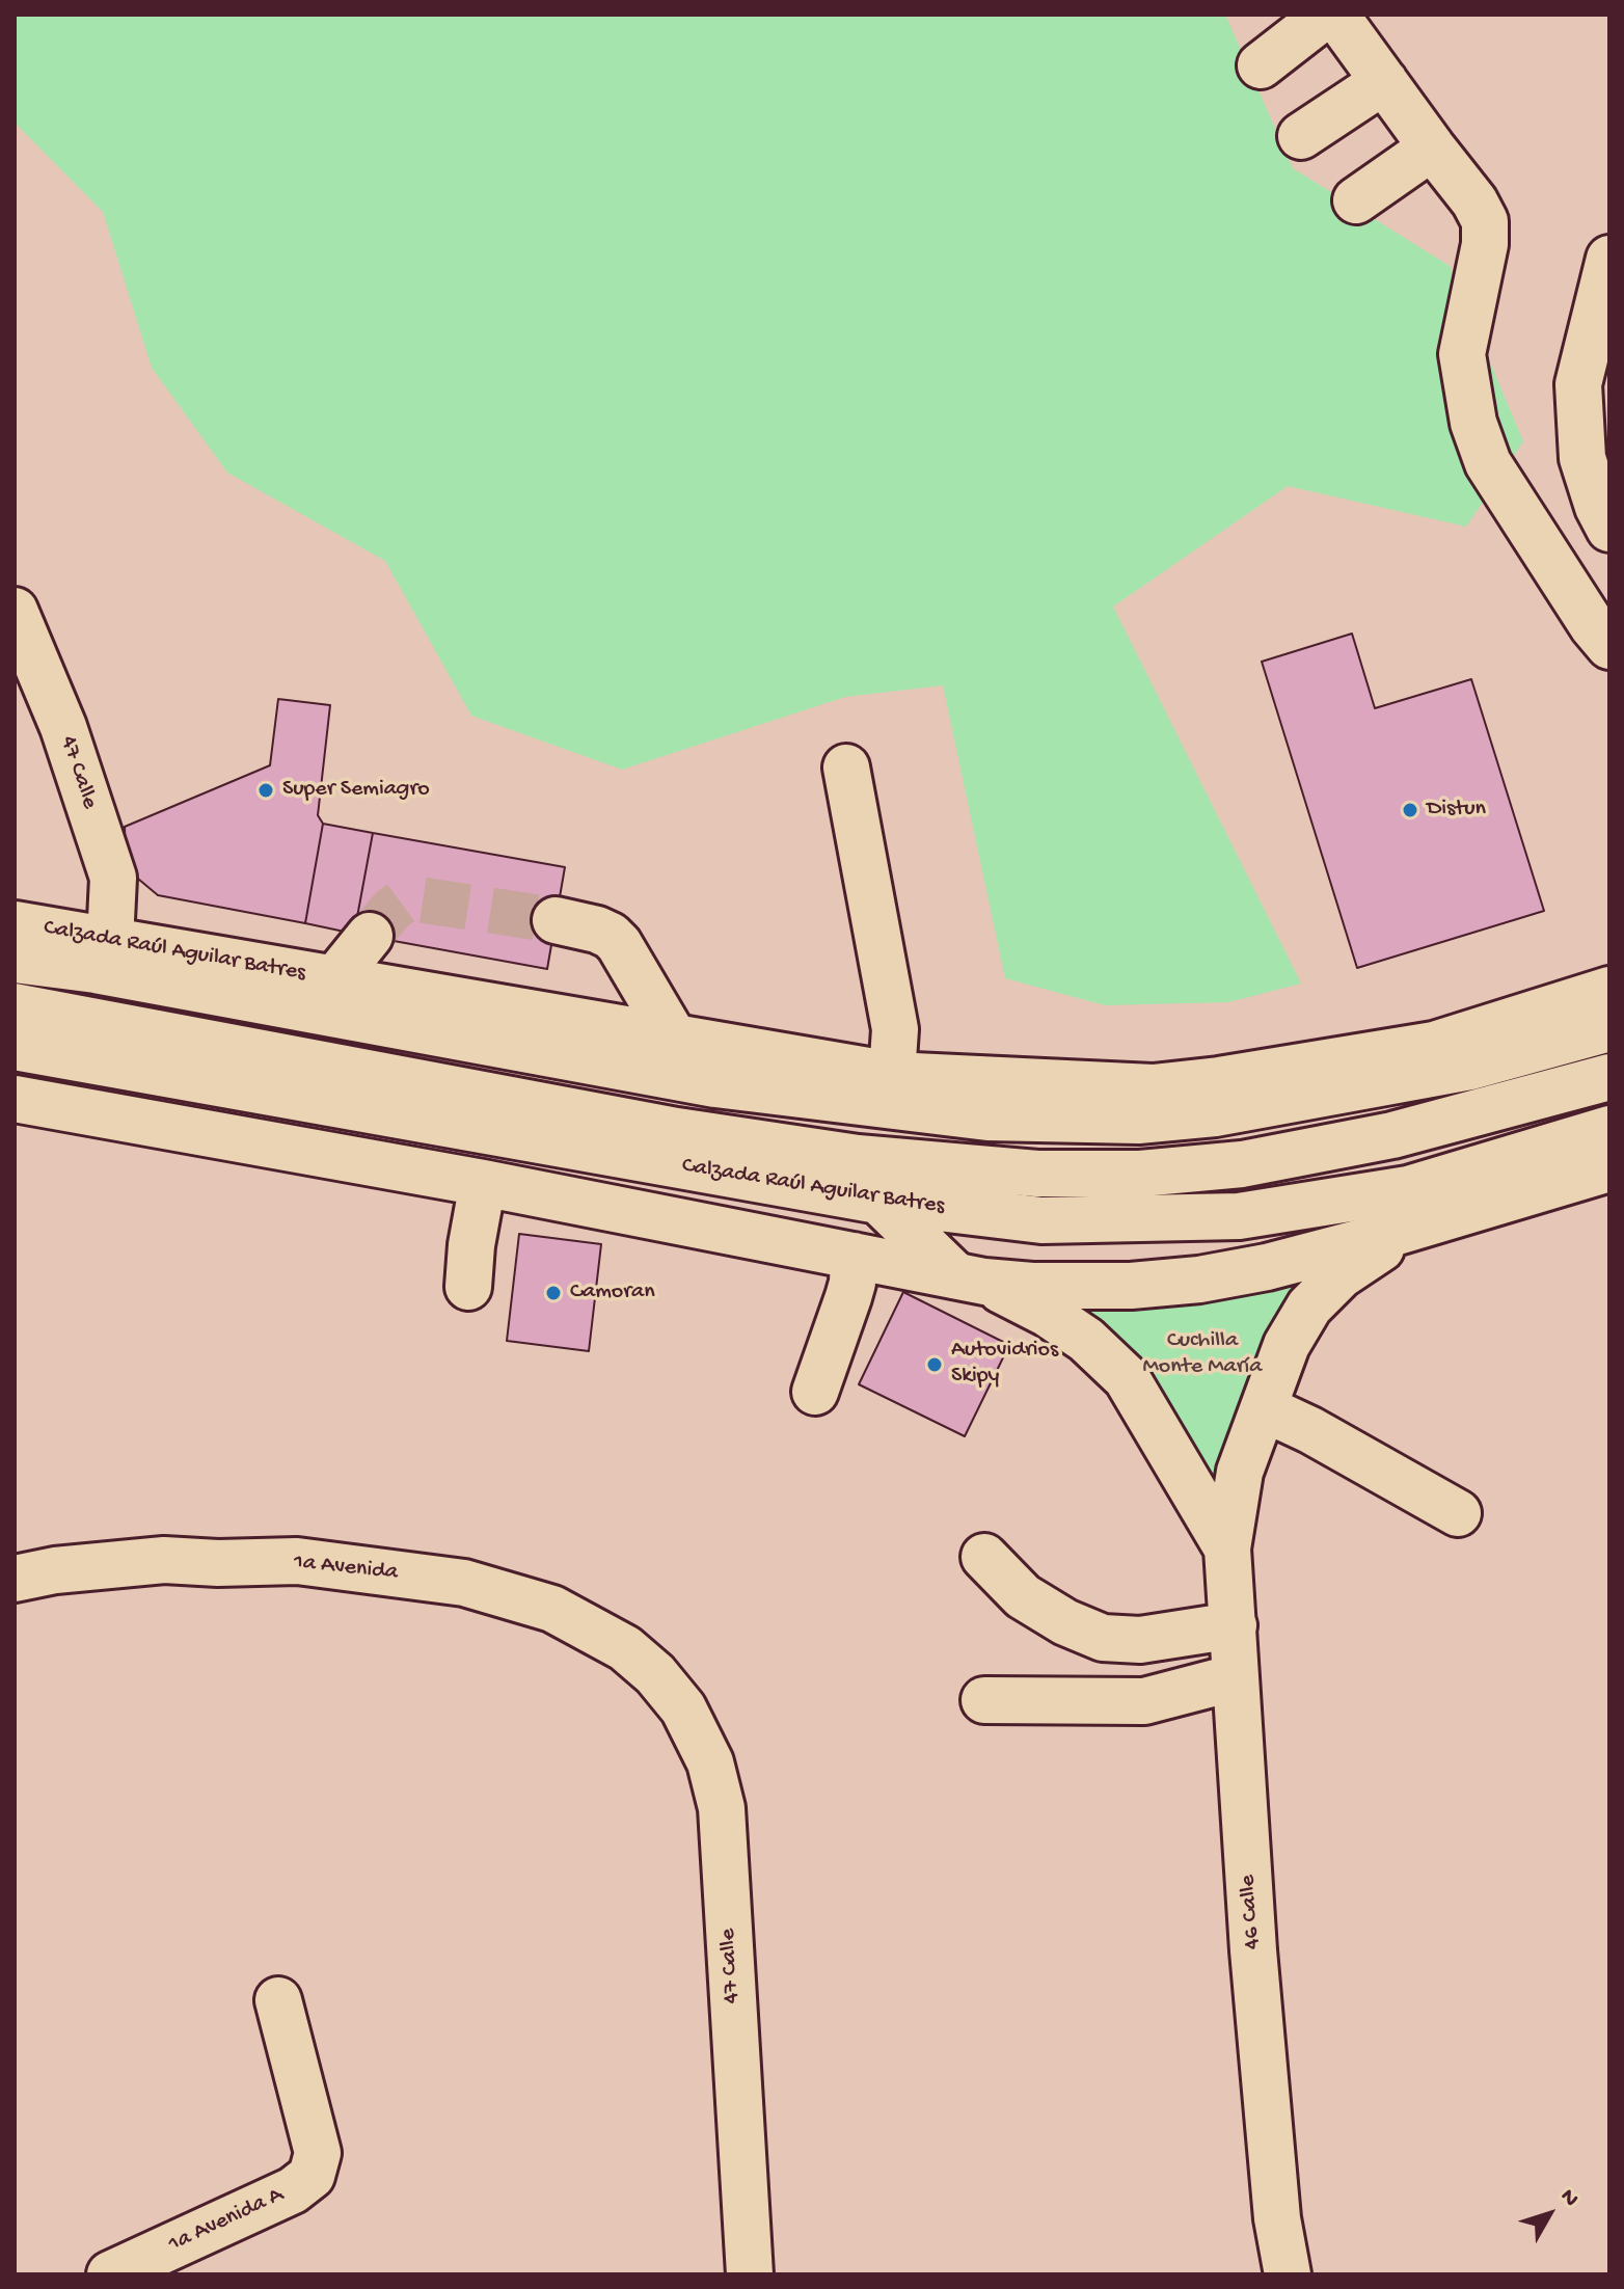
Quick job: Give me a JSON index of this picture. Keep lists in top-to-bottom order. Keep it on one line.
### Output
{"streets":{"main road":["47 Calle","Calzada Raúl Aguilar Batres","1a Avenida","46 Calle","1a Avenida A"]},"crossings":[["47 Calle","Calzada Raúl Aguilar Batres"],["47 Calle","1a Avenida"]],"parks":["Cuchilla Monte María"],"places":["Super Semiagro","Distun","Camoran","Autovidrios Skipy"],"north":"top right"}
